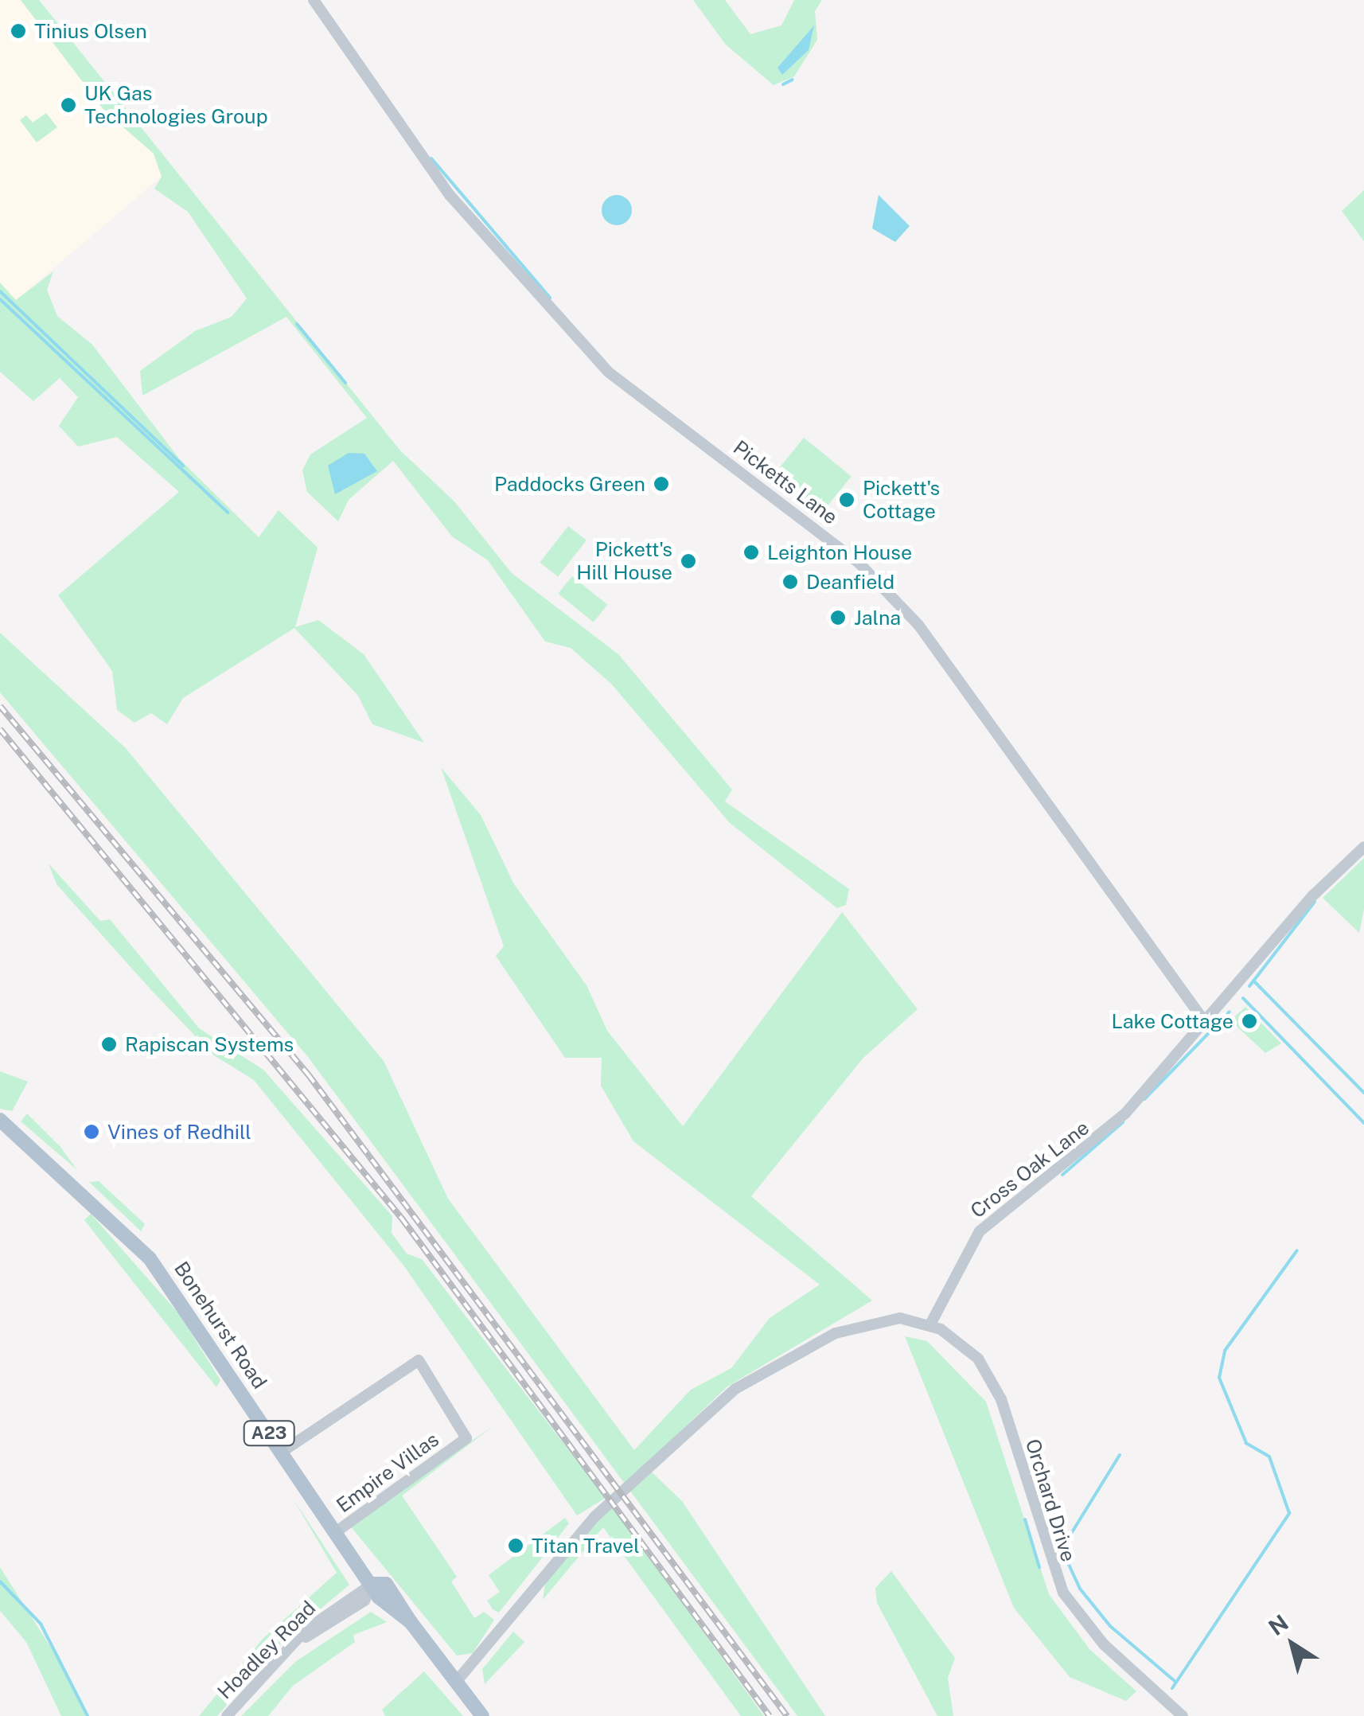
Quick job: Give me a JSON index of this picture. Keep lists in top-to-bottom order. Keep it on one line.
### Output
{"streets":{"main road":["Bonehurst Road","A23"],"street":["Picketts Lane","Cross Oak Lane","Empire Villas","Orchard Drive","Hoadley Road"]},"crossings":[["Picketts Lane","Cross Oak Lane"],["Cross Oak Lane","Orchard Drive"],["Bonehurst Road","Empire Villas"],["Bonehurst Road","Hoadley Road"]],"places":["Tinius Olsen","UK Gas Technologies Group","Paddocks Green","Pickett's Cottage","Leighton House","Pickett's Hill House","Deanfield","Jalna","Lake Cottage","Rapiscan Systems","Vines of Redhill","Titan Travel"],"north":"top left"}
